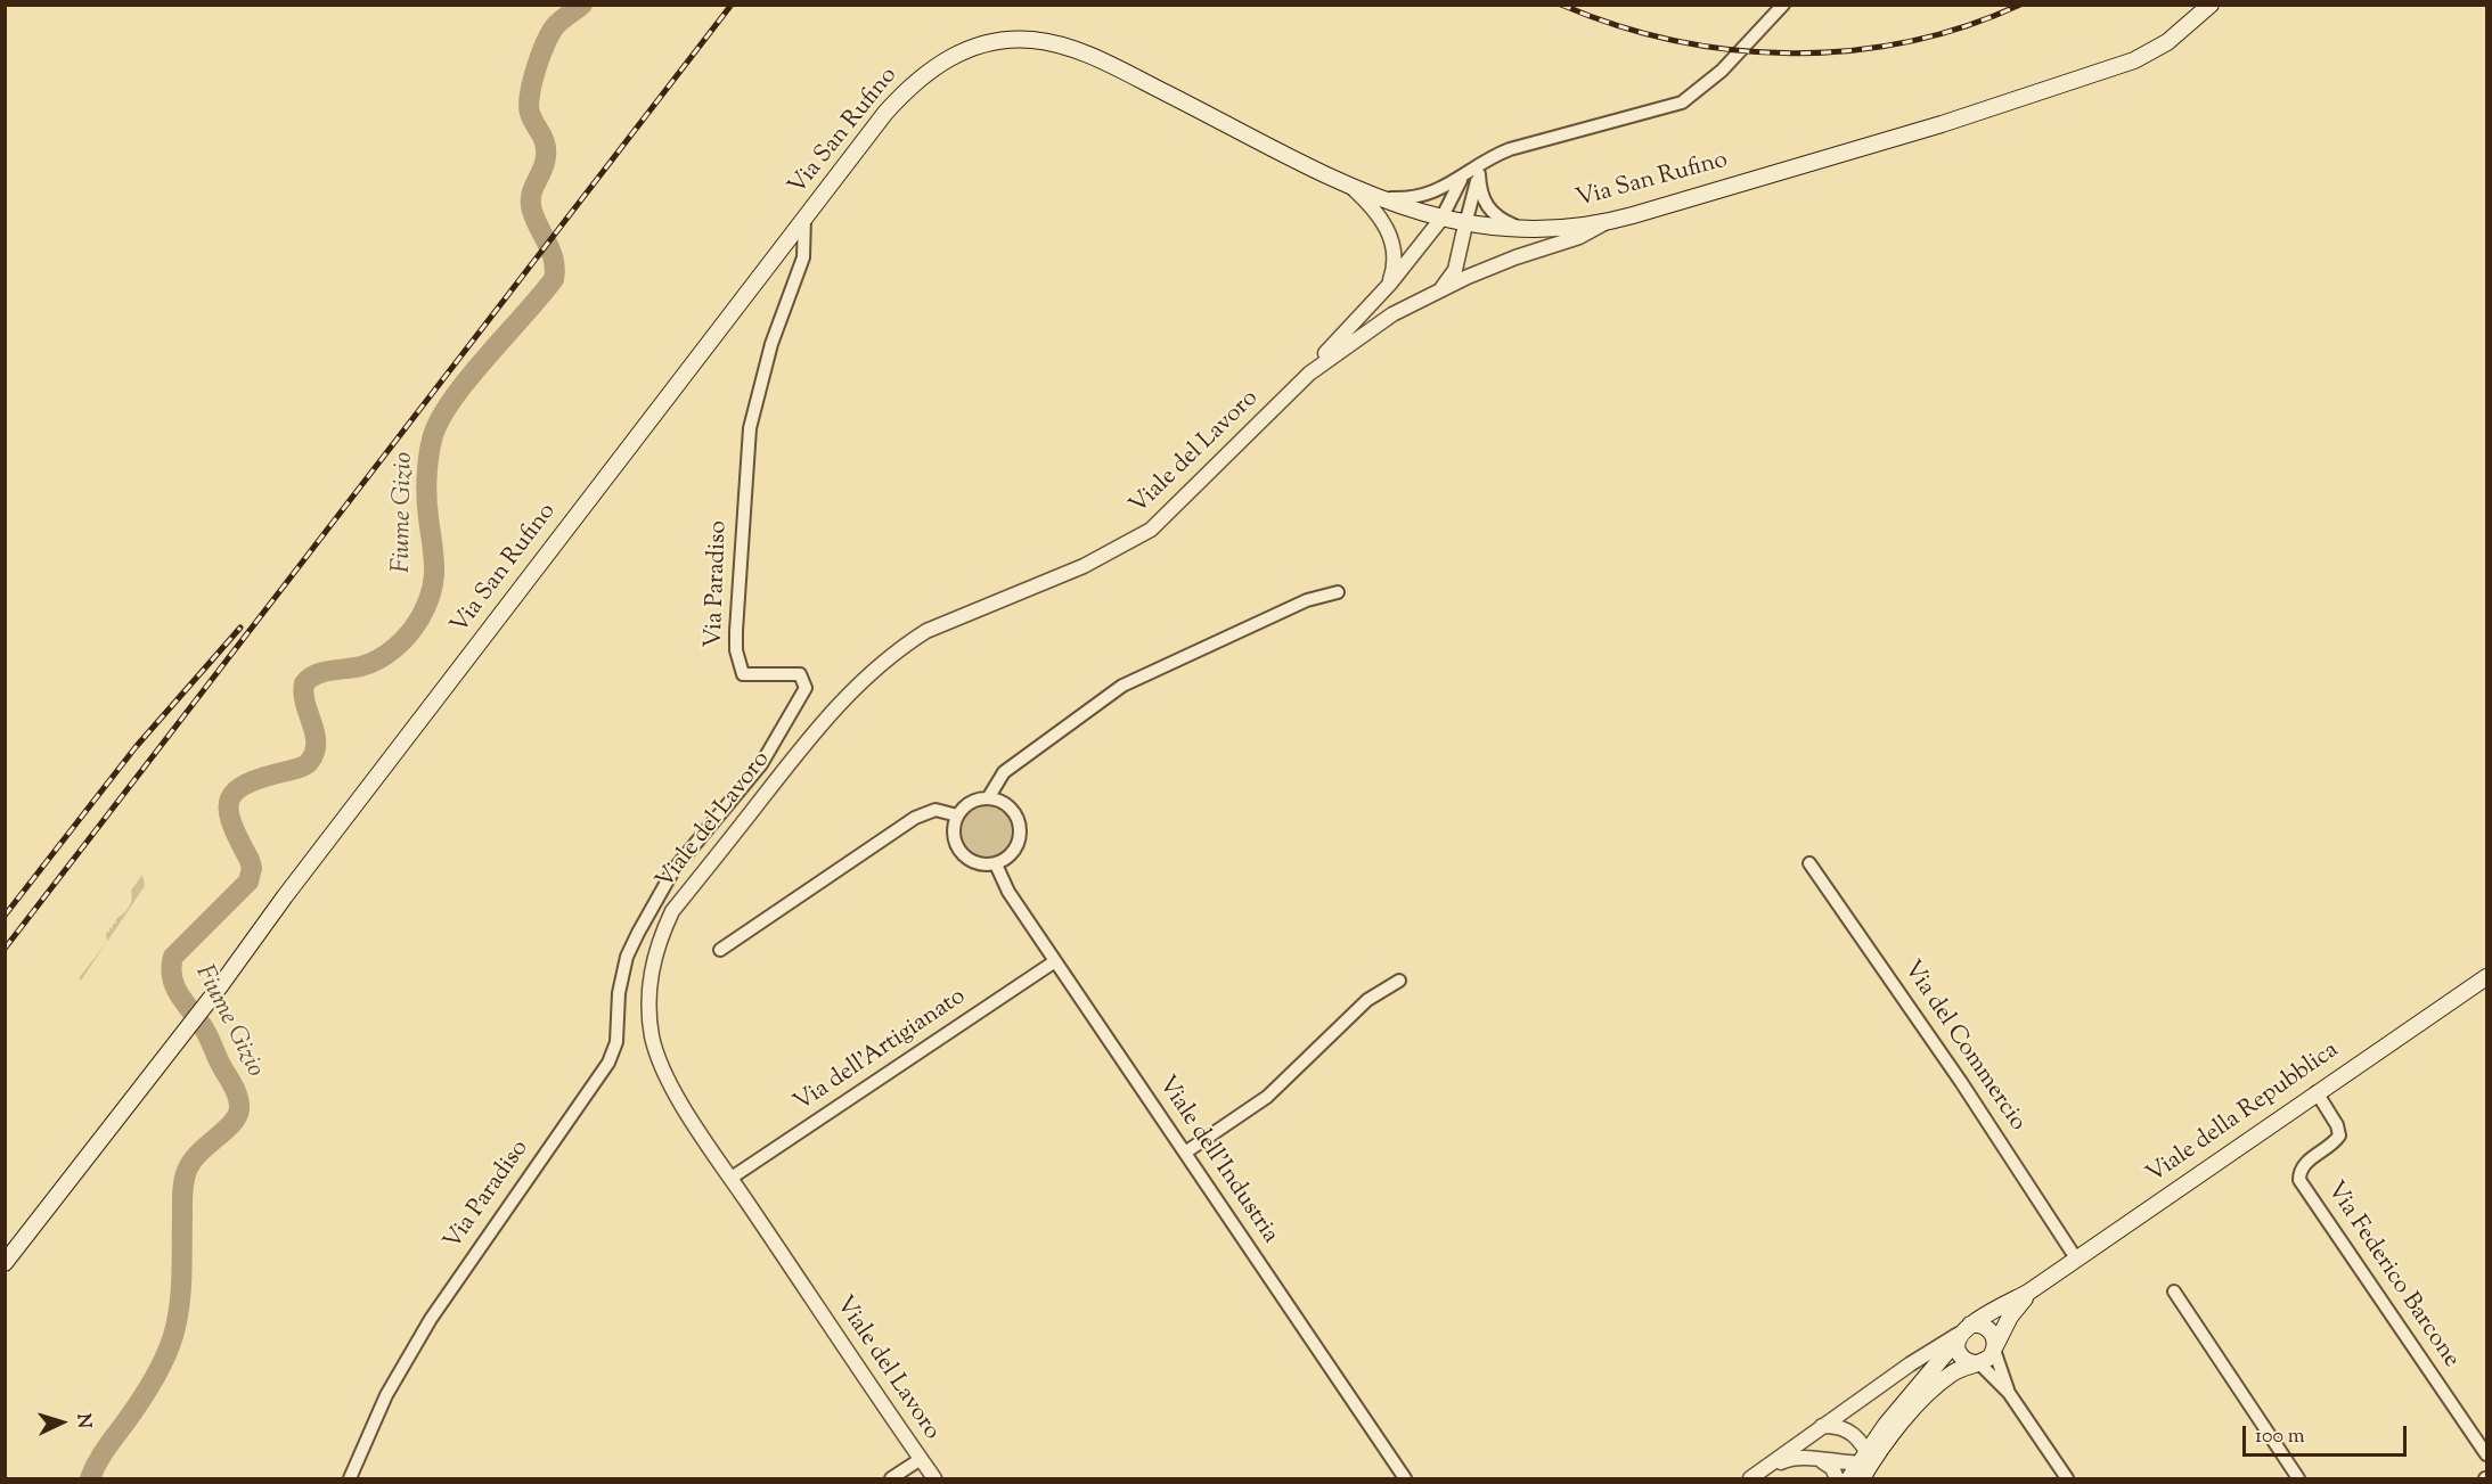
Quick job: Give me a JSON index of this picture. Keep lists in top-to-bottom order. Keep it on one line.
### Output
{"streets":{"main road":["Via San Rufino","Viale della Repubblica"],"street":["Viale del Lavoro","Via Paradiso","Via del Commercio","Via dell'Artigianato","Viale dell'Industria","Via Federico Barcone"]},"crossings":[["Via San Rufino","Viale del Lavoro"],["Via San Rufino","Via Paradiso"],["Viale del Lavoro","Via dell'Artigianato"],["Via del Commercio","Viale della Repubblica"],["Via dell'Artigianato","Viale dell'Industria"],["Viale della Repubblica","Via Federico Barcone"]],"water":["Fiume Gizio"],"scale_bar":"100 m","north":"right"}
